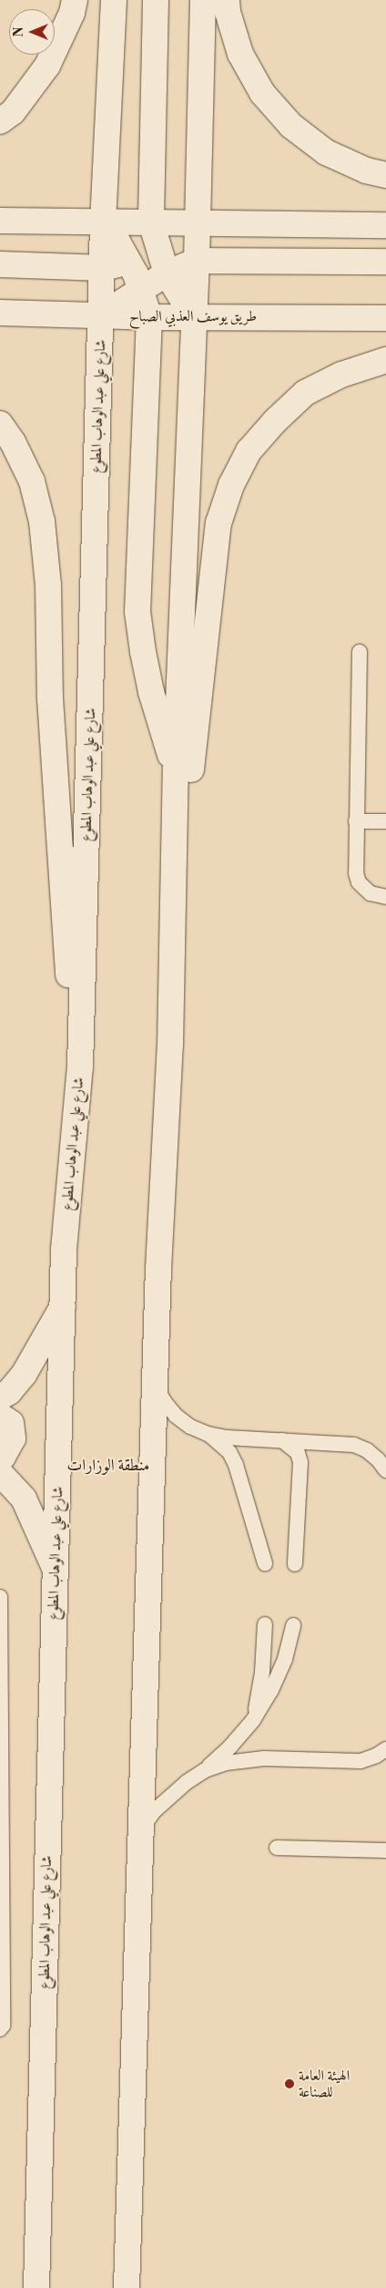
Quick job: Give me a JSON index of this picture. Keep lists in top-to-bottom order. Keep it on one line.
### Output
{"streets":{"street":["طريق يوسف العذبي الصباح","شارع علي عبد الوهاب المطوع"]},"crossings":[["طريق يوسف العذبي الصباح","شارع علي عبد الوهاب المطوع"]],"districts":["منطقة الوزارات"],"places":["الهيئة العامة للصناعة"],"north":"left"}
